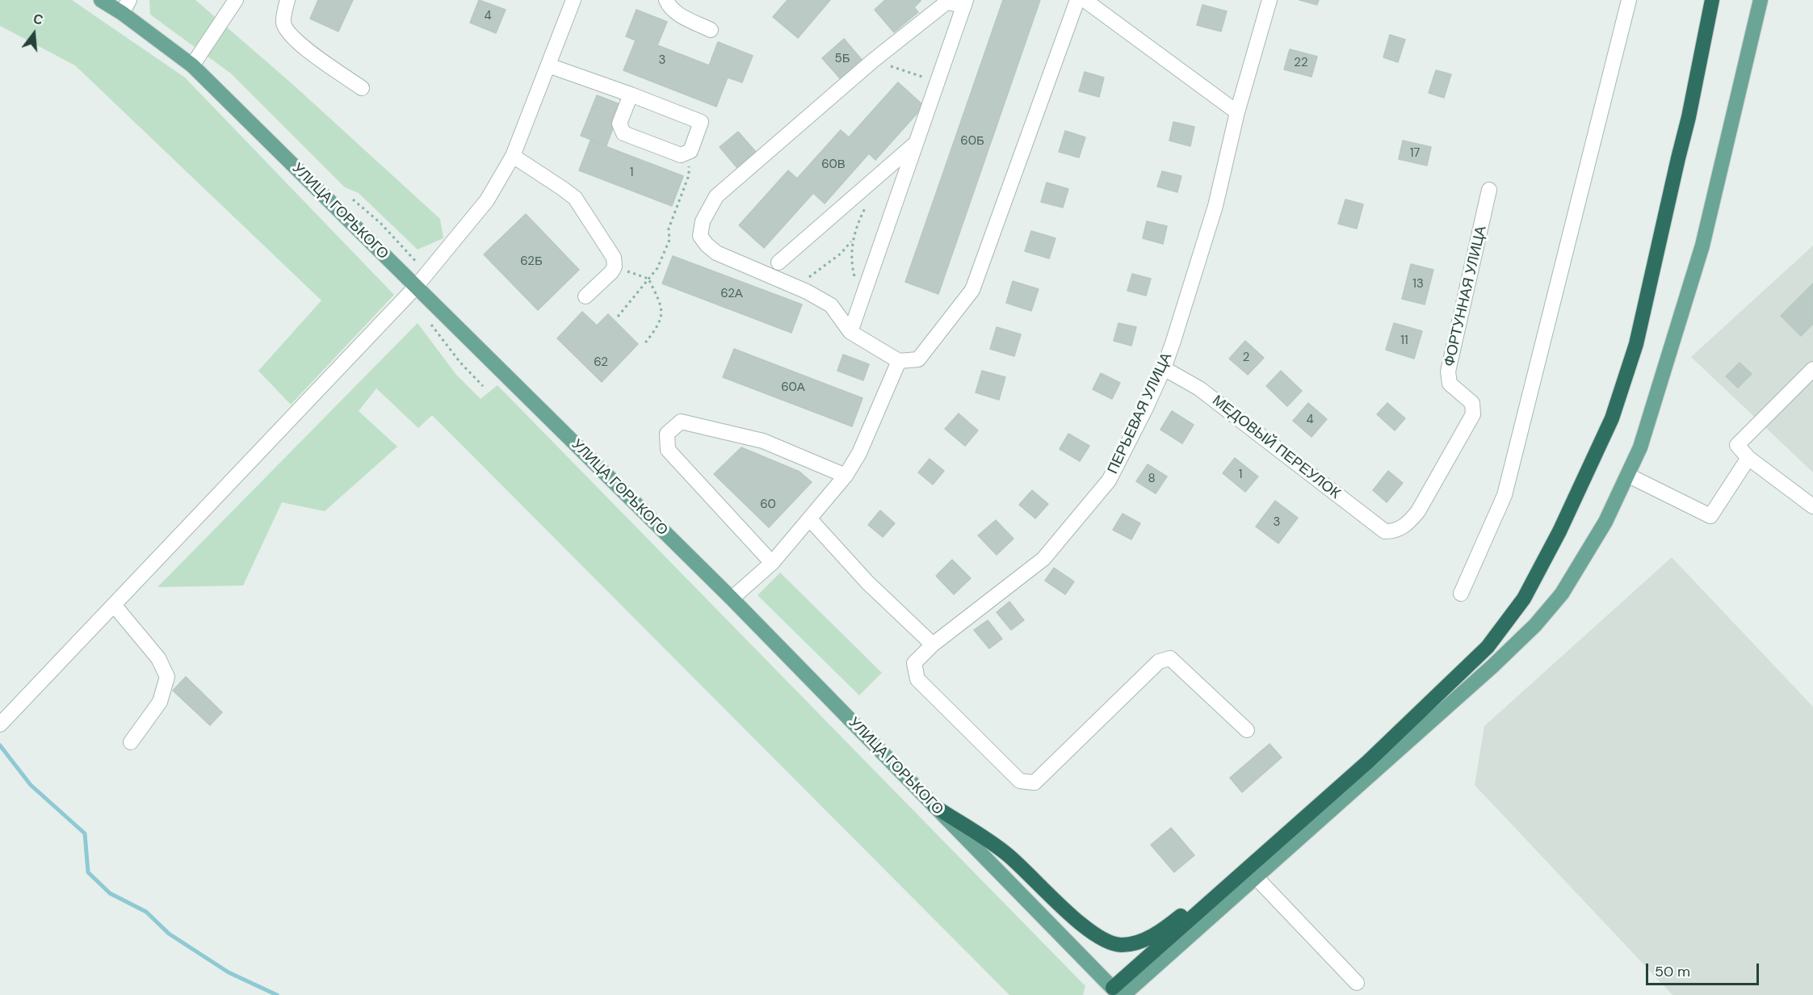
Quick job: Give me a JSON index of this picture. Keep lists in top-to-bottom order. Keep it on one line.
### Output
{"streets":{"main road":["УЛИЦА ГОРЬКОГО"],"street":["ФОРТУННАЯ УЛИЦА","ПЕРЬЕВАЯ УЛИЦА","МЕДОВЫЙ ПЕРЕУЛОК"]},"crossings":[["ФОРТУННАЯ УЛИЦА","МЕДОВЫЙ ПЕРЕУЛОК"],["ПЕРЬЕВАЯ УЛИЦА","МЕДОВЫЙ ПЕРЕУЛОК"]],"house_numbers":["4","5Б","3","22","60Б","17","60В","1","62Б","13","62А","11","2","62","60А","4","1","8","60","3"],"scale_bar":"50 m","north":"top"}
